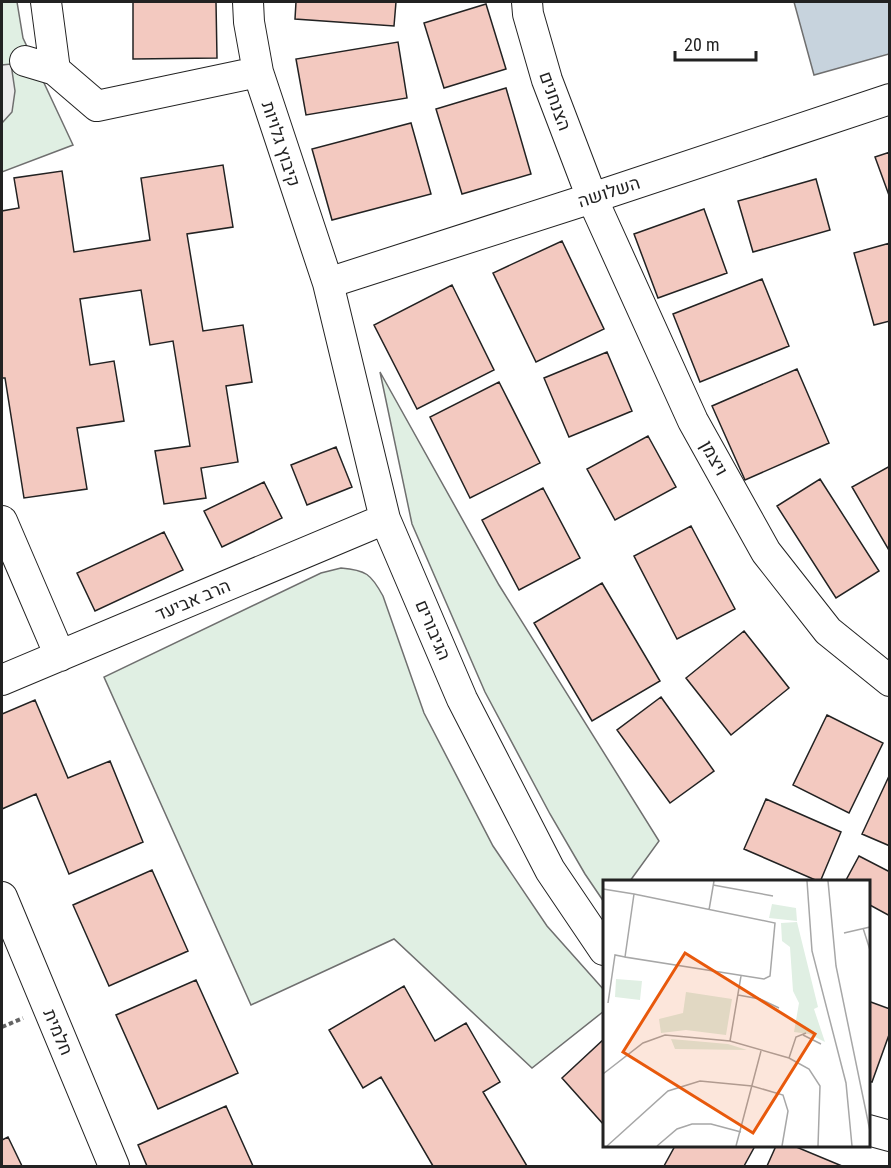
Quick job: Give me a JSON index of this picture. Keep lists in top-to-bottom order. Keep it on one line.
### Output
{"streets":{"street":["הצנחנים","קיבוץ גלויות","השלושה","ויצמן","הרב אביעד","הגיבורים","חלמית"]},"crossings":[["הצנחנים","השלושה"],["הצנחנים","ויצמן"],["קיבוץ גלויות","השלושה"],["קיבוץ גלויות","הגיבורים"],["השלושה","ויצמן"],["השלושה","הגיבורים"],["הרב אביעד","הגיבורים"]],"scale_bar":"20 m"}
